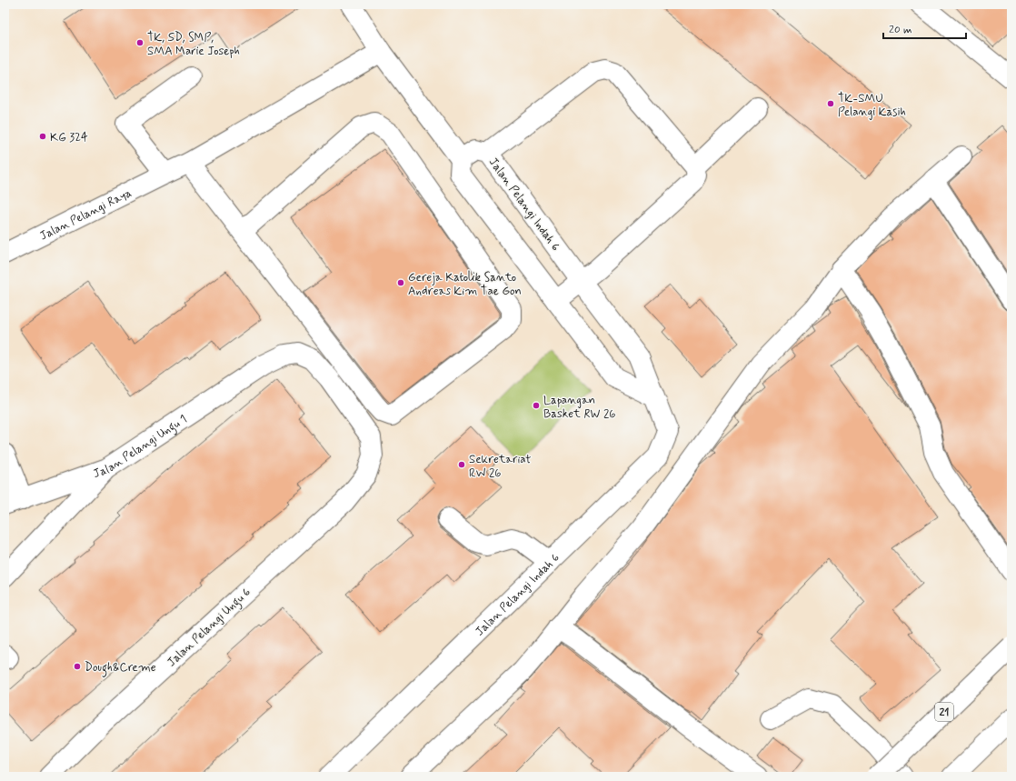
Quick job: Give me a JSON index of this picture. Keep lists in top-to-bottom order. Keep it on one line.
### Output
{"streets":{"main road":["Jalan Pelangi Indah 6","Jalan Pelangi Raya","Jalan Pelangi Ungu 1","Jalan Pelangi Ungu 6","21"]},"crossings":[["Jalan Pelangi Ungu 1","Jalan Pelangi Ungu 6"]],"places":["TK, SD, SMP, SMA Marie Joseph","TK-SMU Pelangi Kasih","KG 324","Gereja Katolik Santo Andreas Kim Tae Gon","Lapangan Basket RW 26","Sekretariat RW 26","Dough&Creme"],"scale_bar":"20 m"}
